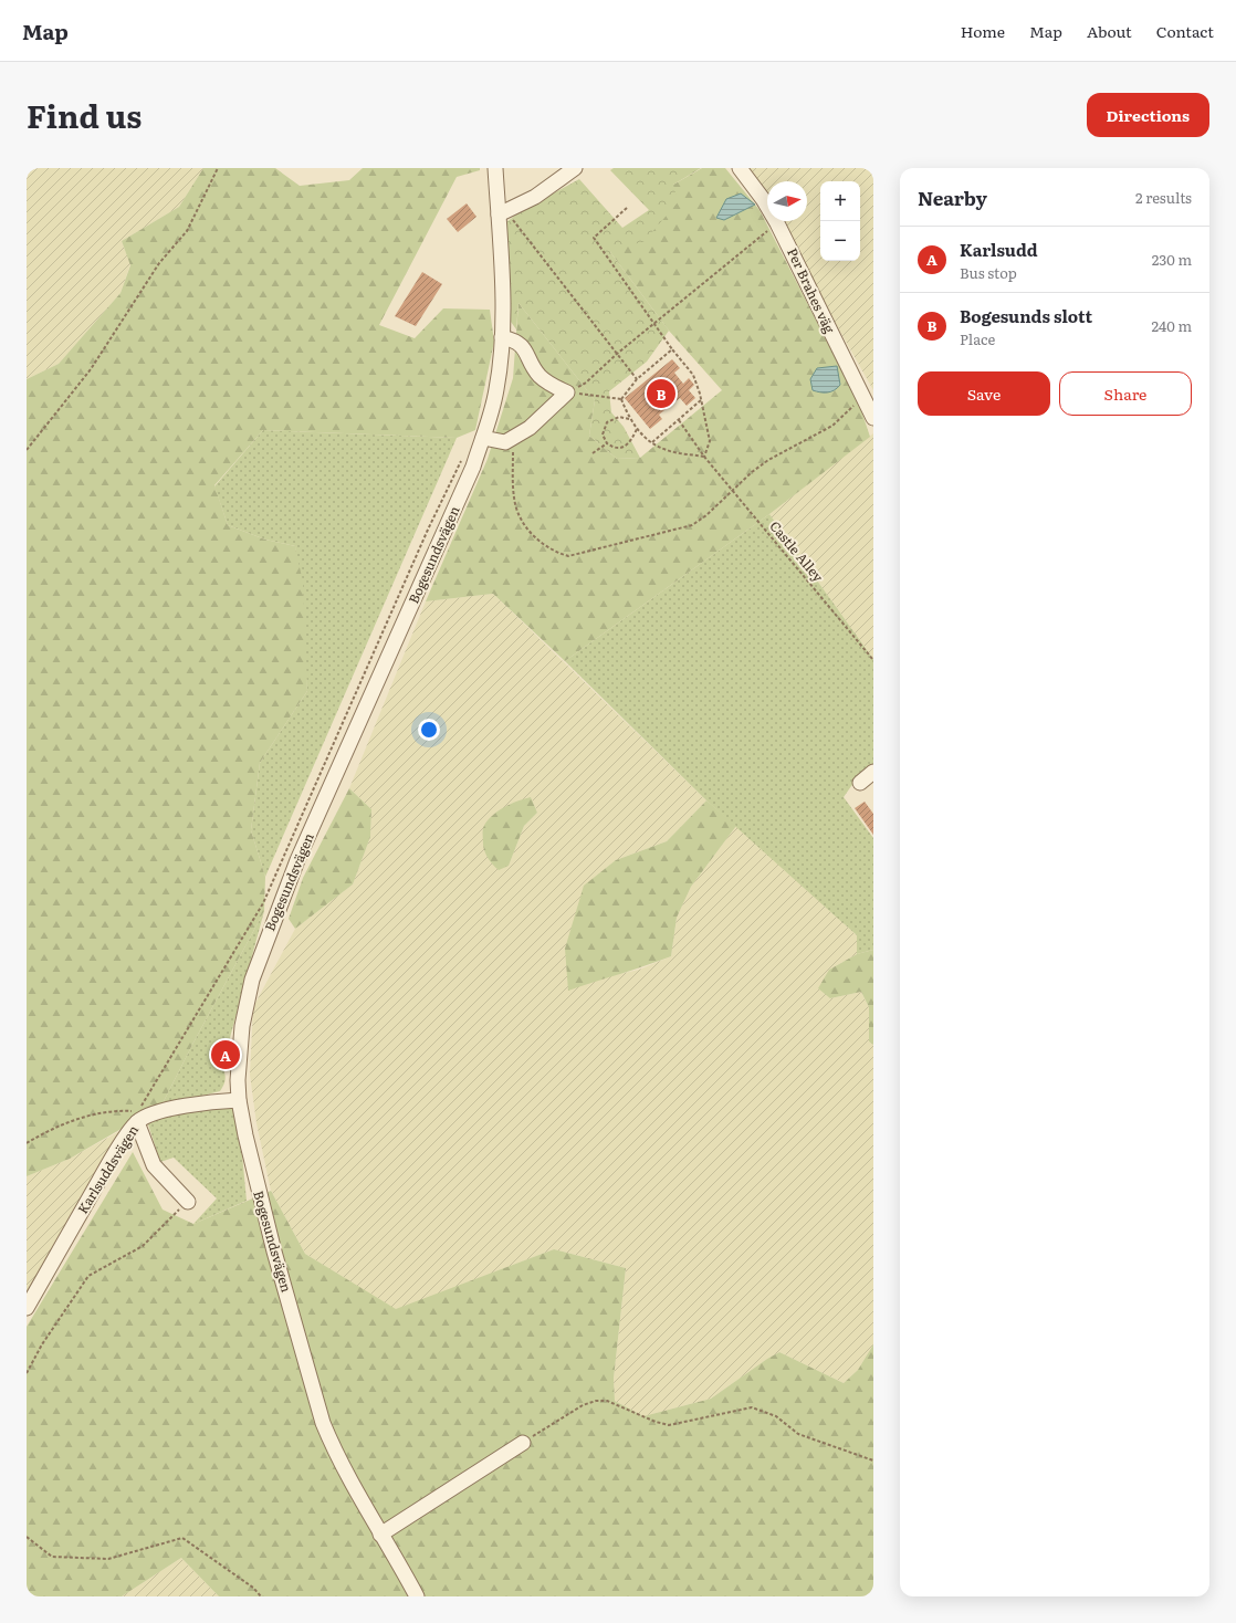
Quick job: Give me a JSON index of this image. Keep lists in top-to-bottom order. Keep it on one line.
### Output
{"streets":{"street":["Per Brahes väg","Bogesundsvägen","Karlsuddsvägen"],"path":["Castle Alley"]},"crossings":[["Bogesundsvägen","Karlsuddsvägen"]],"north":"right","page":{"header":"Map","nav":["Home","Map","About","Contact"],"title":"Find us","buttons":["Directions",["Save","Share"]],"heading":["Nearby","2 results"],"map_buttons":["+","−"],"list":[{"mark":"A","name":"Karlsudd","note":"Bus stop","value":"230 m"},{"mark":"B","name":"Bogesunds slott","note":"Place","value":"240 m"}],"pins":["B","A"]}}
